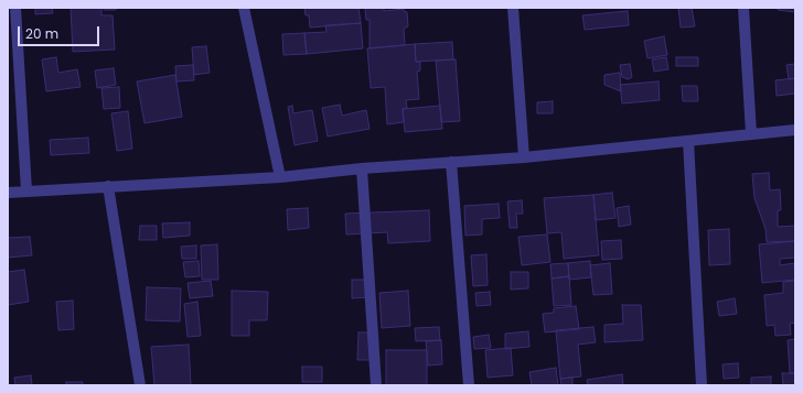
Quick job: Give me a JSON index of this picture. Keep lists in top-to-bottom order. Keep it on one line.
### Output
{"scale_bar":"20 m"}
